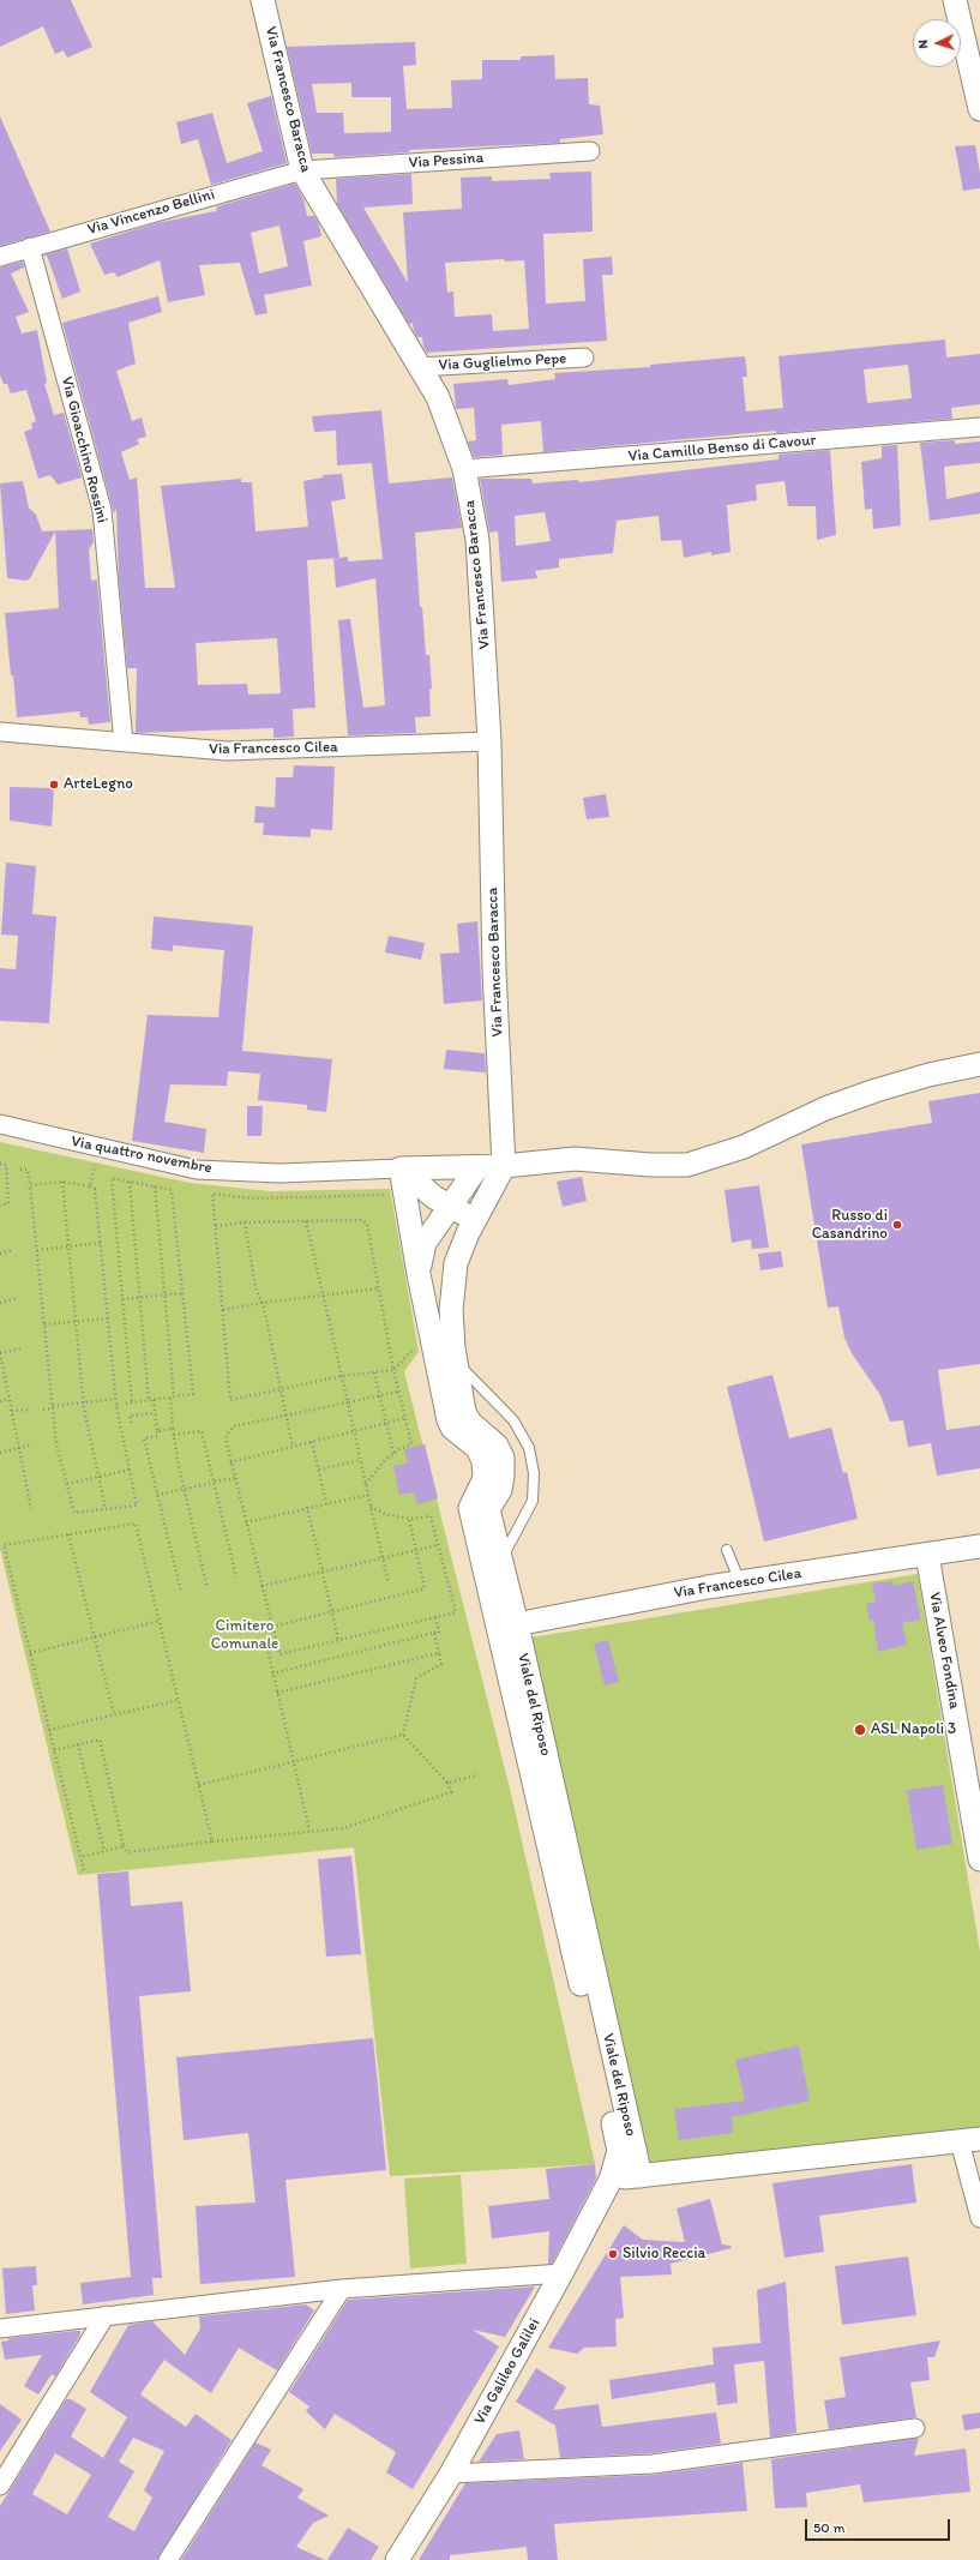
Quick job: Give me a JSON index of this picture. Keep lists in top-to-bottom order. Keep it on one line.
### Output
{"streets":{"street":["Via Francesco Baracca","Via Pessina","Via Vincenzo Bellini","Via Guglielmo Pepe","Via Camillo Benso di Cavour","Via Gioacchino Rossini","Via Francesco Cilea","Via quattro novembre","Via Alveo Fondina","Viale del Riposo","Via Galileo Galilei"]},"crossings":[["Via Francesco Baracca","Via Pessina"],["Via Francesco Baracca","Via Vincenzo Bellini"],["Via Francesco Baracca","Via Guglielmo Pepe"],["Via Francesco Baracca","Via Camillo Benso di Cavour"],["Via Francesco Baracca","Via Francesco Cilea"],["Via Francesco Baracca","Viale del Riposo"],["Via Pessina","Via Vincenzo Bellini"],["Via Vincenzo Bellini","Via Gioacchino Rossini"],["Via Gioacchino Rossini","Via Francesco Cilea"],["Via Francesco Cilea","Via Alveo Fondina"],["Via Francesco Cilea","Viale del Riposo"],["Via quattro novembre","Viale del Riposo"],["Viale del Riposo","Via Galileo Galilei"]],"parks":["Cimitero Comunale"],"places":["ArteLegno","Russo di Casandrino","ASL Napoli 3","Silvio Reccia"],"scale_bar":"50 m","north":"left"}
